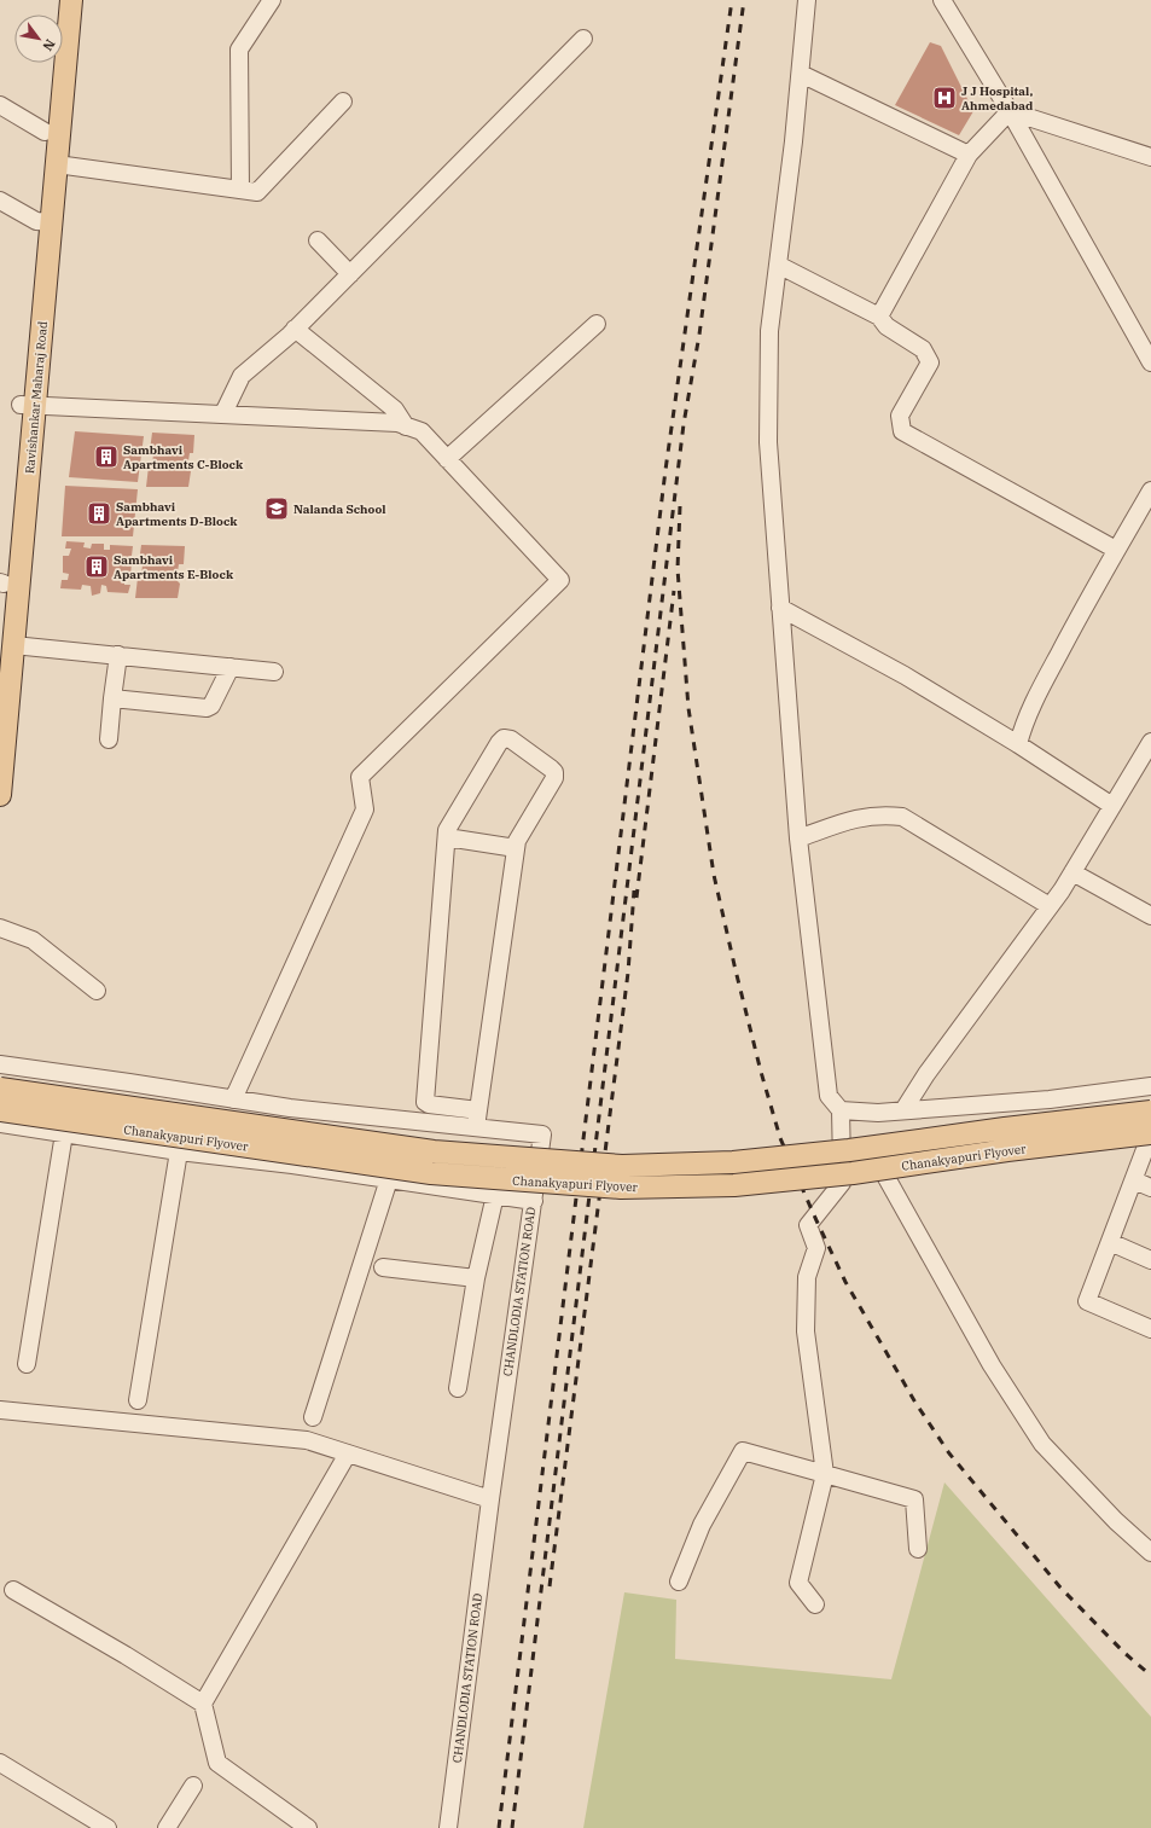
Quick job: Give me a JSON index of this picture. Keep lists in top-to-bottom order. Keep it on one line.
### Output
{"streets":{"main road":["Ravishankar Maharaj Road","Chanakyapuri Flyover"],"street":["CHANDLODIA STATION ROAD"]},"places":{"hospital":["J J Hospital, Ahmedabad"],"building":["Sambhavi Apartments C-Block","Sambhavi Apartments D-Block","Sambhavi Apartments E-Block"],"school or university":["Nalanda School"]},"north":"bottom right"}
